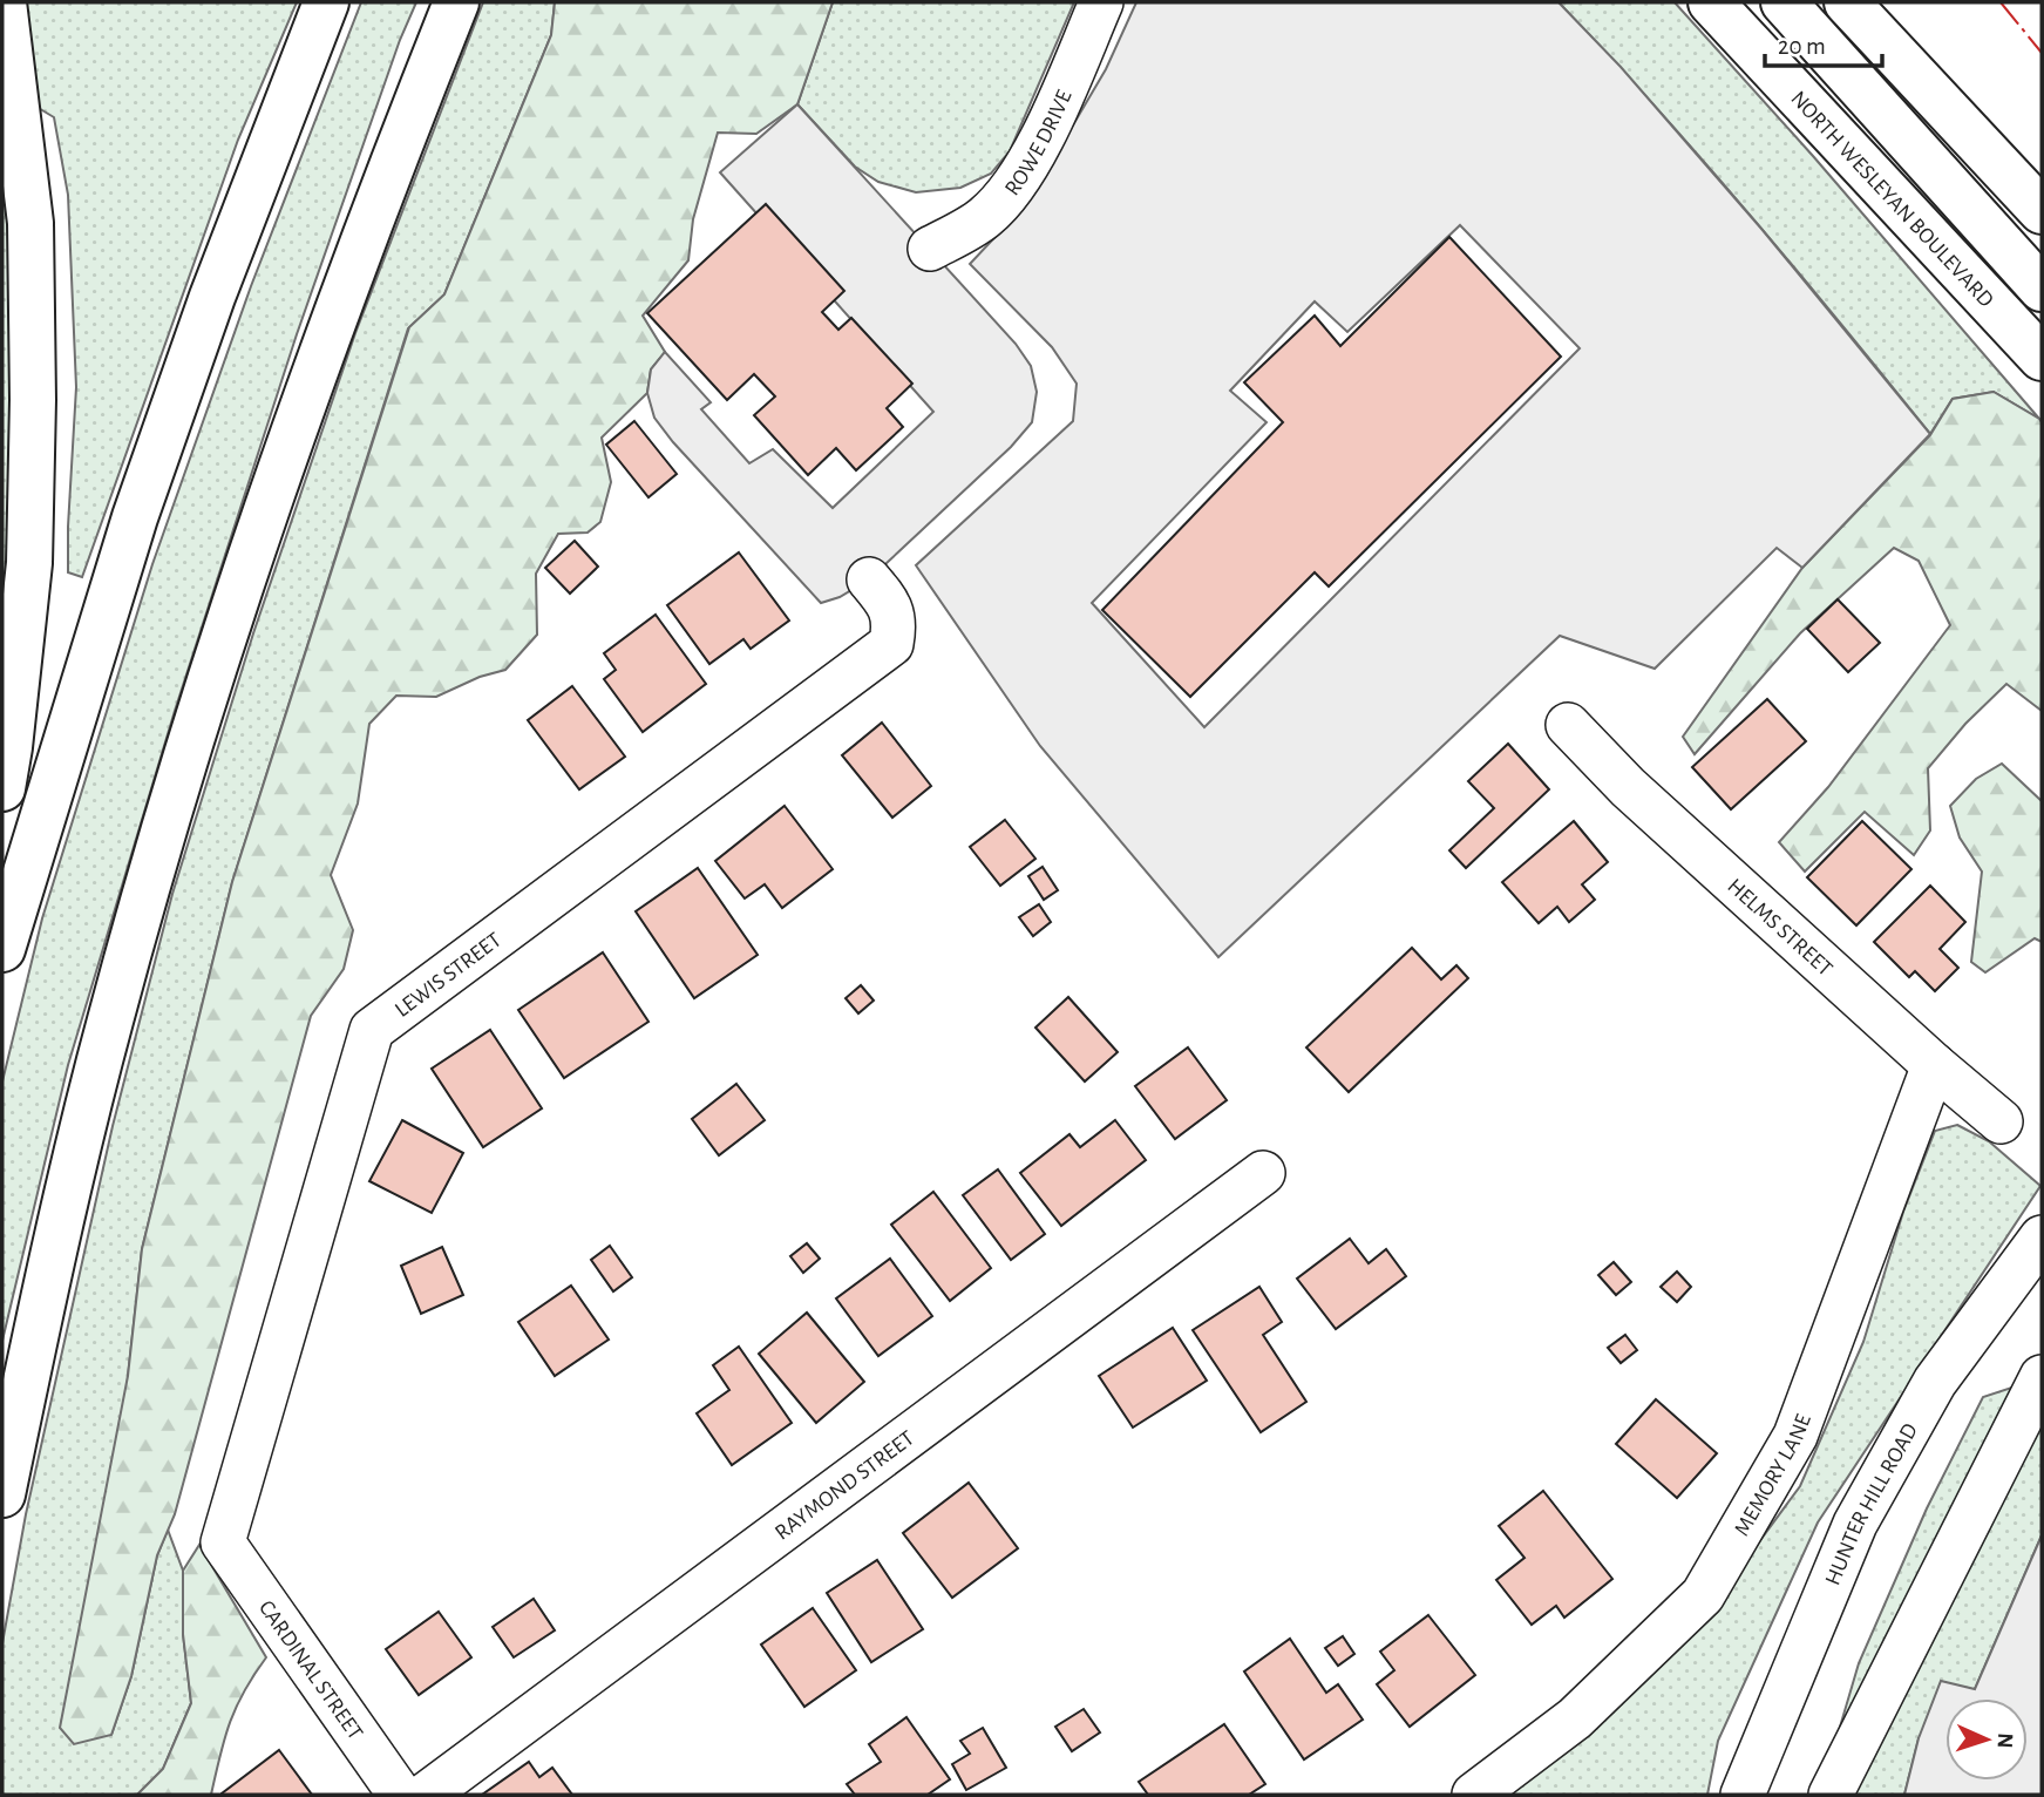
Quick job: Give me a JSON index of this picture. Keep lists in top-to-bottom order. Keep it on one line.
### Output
{"streets":{"highway":["NORTH WESLEYAN BOULEVARD"],"street":["ROWE DRIVE","HELMS STREET","LEWIS STREET","MEMORY LANE","RAYMOND STREET","HUNTER HILL ROAD","CARDINAL STREET"]},"crossings":[["HELMS STREET","MEMORY LANE"],["LEWIS STREET","CARDINAL STREET"]],"scale_bar":"20 m","north":"right"}
